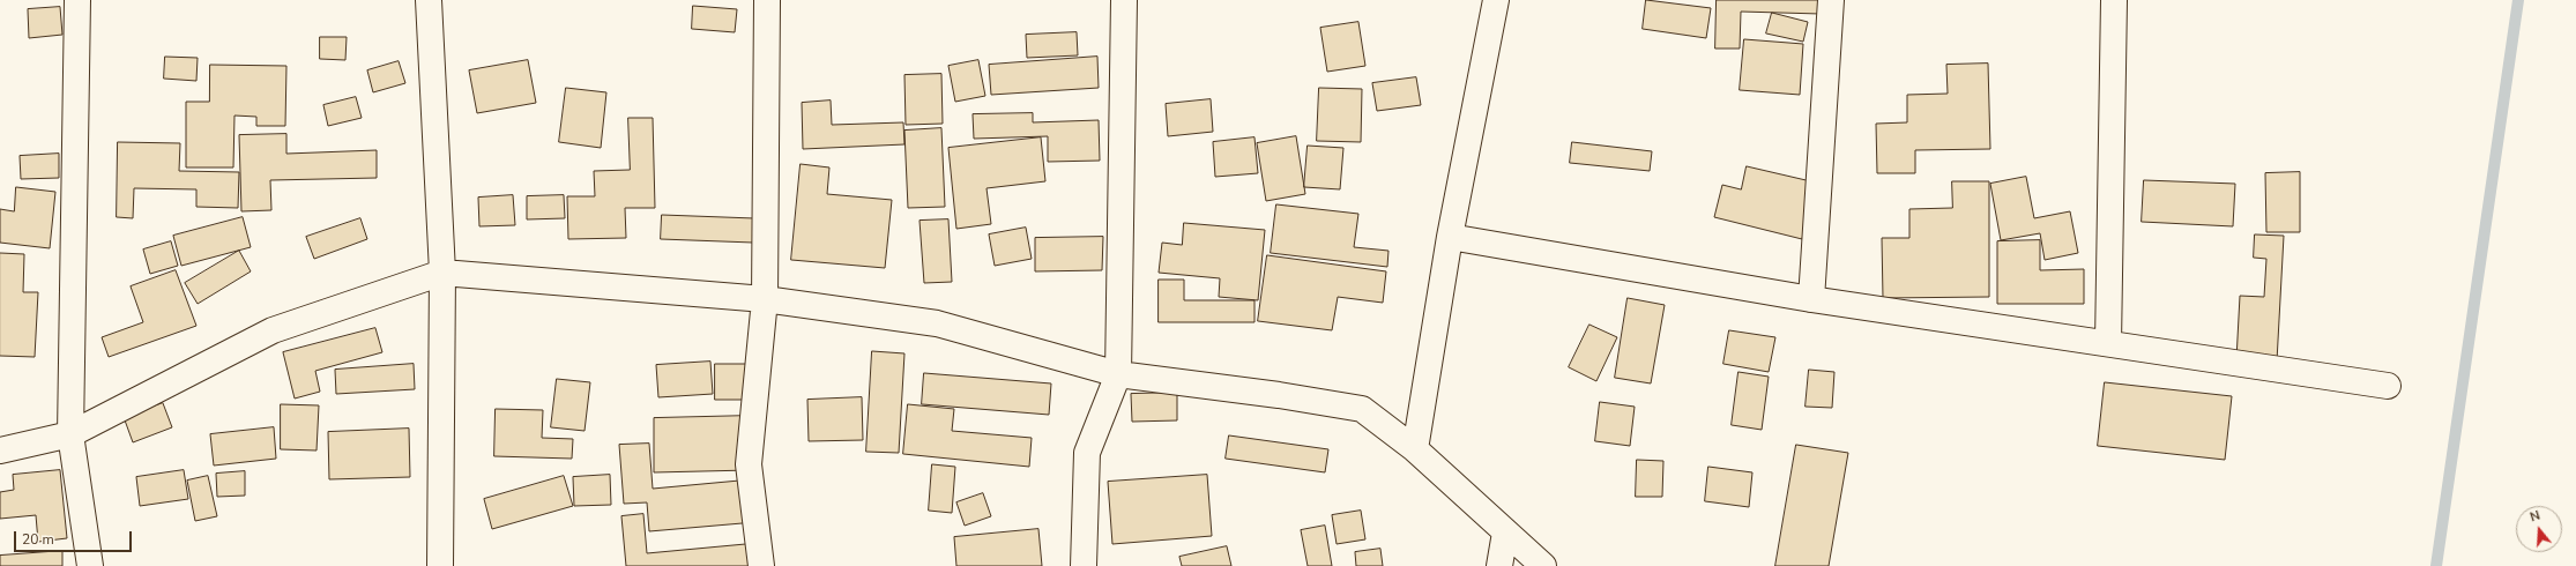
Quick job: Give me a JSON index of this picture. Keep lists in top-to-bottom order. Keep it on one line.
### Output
{"scale_bar":"20 m","north":"top"}
